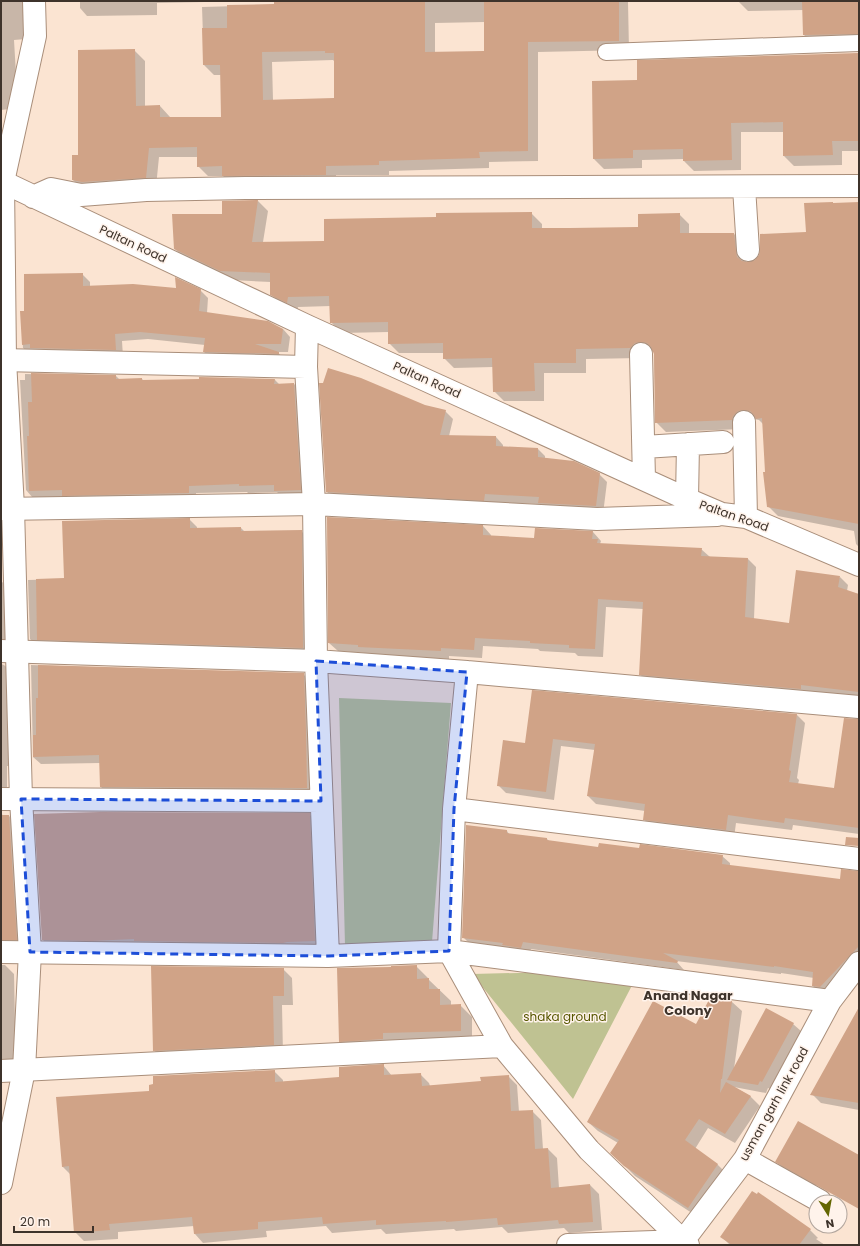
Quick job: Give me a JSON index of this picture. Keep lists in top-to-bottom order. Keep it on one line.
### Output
{"streets":{"street":["Paltan Road","usman garh link road"]},"districts":["Anand Nagar Colony"],"parks":["shaka ground"],"scale_bar":"20 m","north":"bottom"}
